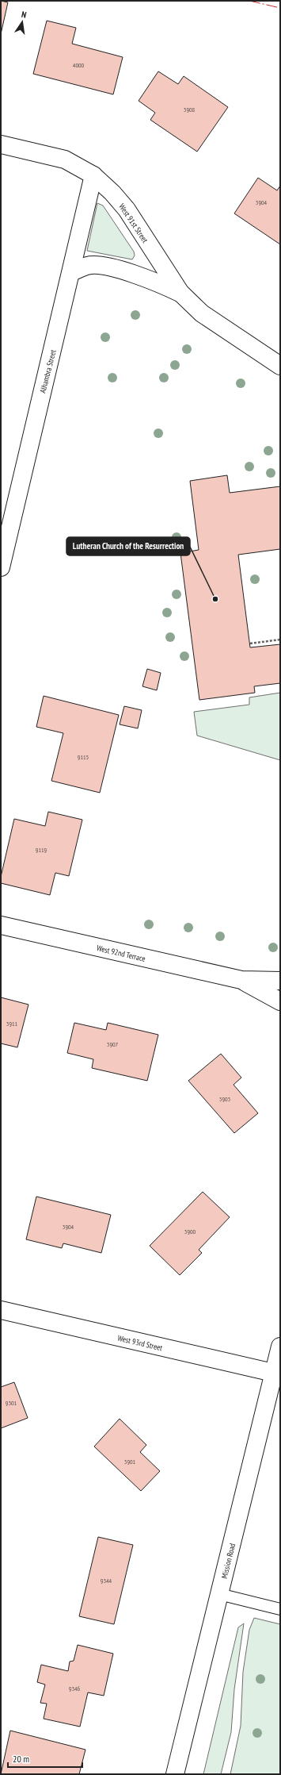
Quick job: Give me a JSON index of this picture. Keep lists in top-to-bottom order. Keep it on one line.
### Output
{"streets":{"street":["West 91st Street","Alhambra Street","West 92nd Terrace","West 93rd Street","Mission Road"]},"crossings":[["West 91st Street","Alhambra Street"],["West 93rd Street","Mission Road"]],"places":["Lutheran Church of the Resurrection"],"house_numbers":["4000","3908","3904","9115","9119","3911","3907","3903","3904","3900","9301","3901","9344","9346"],"scale_bar":"20 m","north":"top"}
